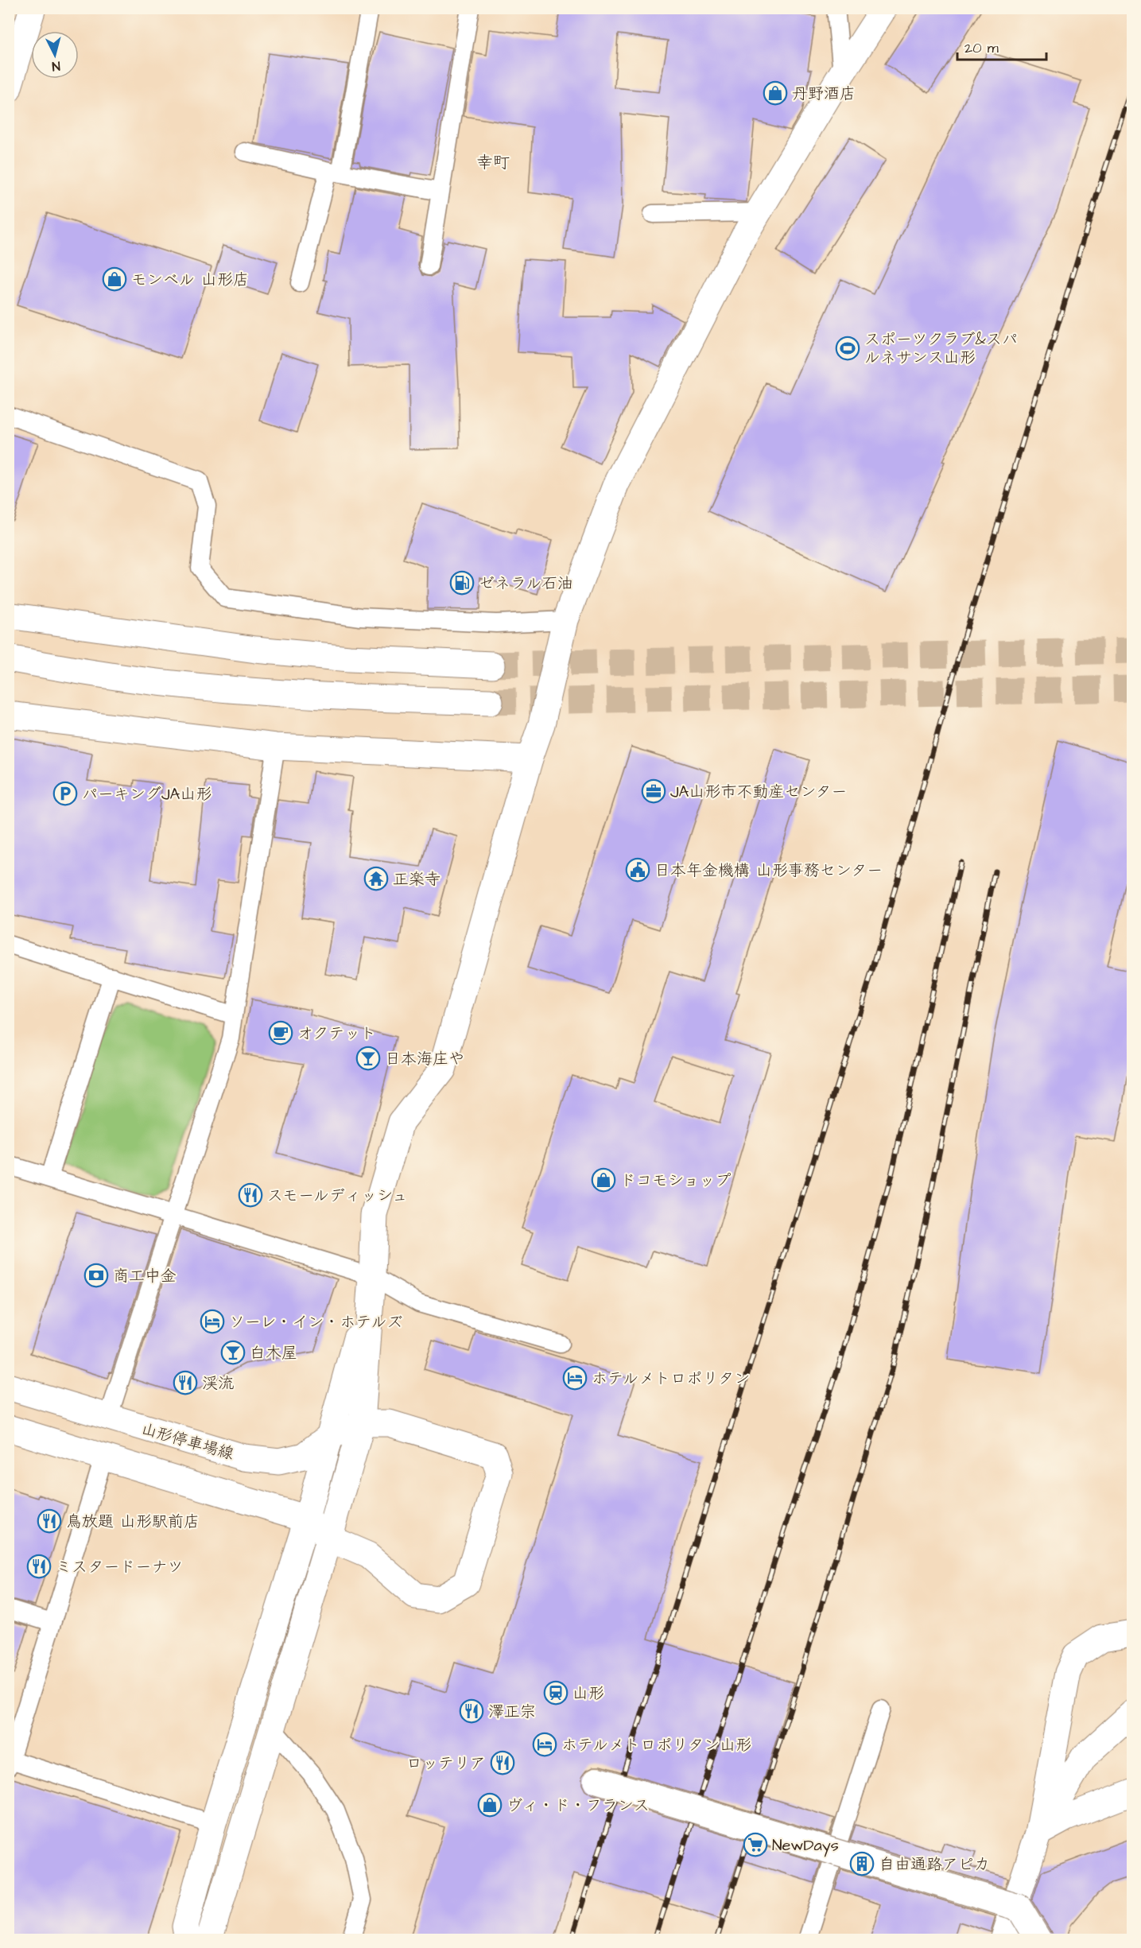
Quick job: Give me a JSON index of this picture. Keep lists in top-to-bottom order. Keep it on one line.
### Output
{"streets":{"street":["山形停車場線"]},"districts":["幸町"],"places":{"shop":["丹野酒店","モンベル 山形店","ドコモショップ","ヴィ・ド・フランス"],"sports":["スポーツクラブ&スパ ルネサンス山形"],"fuel station":["ゼネラル石油"],"office":["JA山形市不動産センター"],"parking":["パーキングJA山形"],"public building":["日本年金機構 山形事務センター"],"temple":["正楽寺"],"cafe":["オクテット"],"bar":["日本海庄や","白木屋"],"restaurant":["スモールディッシュ","渓流","鳥放題 山形駅前店","ミスタードーナツ","澤正宗","ロッテリア"],"bank":["商工中金"],"hotel":["ソーレ・イン・ホテルズ","ホテルメトロポリタン","ホテルメトロポリタン山形"],"station":["山形"],"supermarket":["NewDays"],"building":["自由通路アピカ"]},"scale_bar":"20 m","north":"bottom"}
